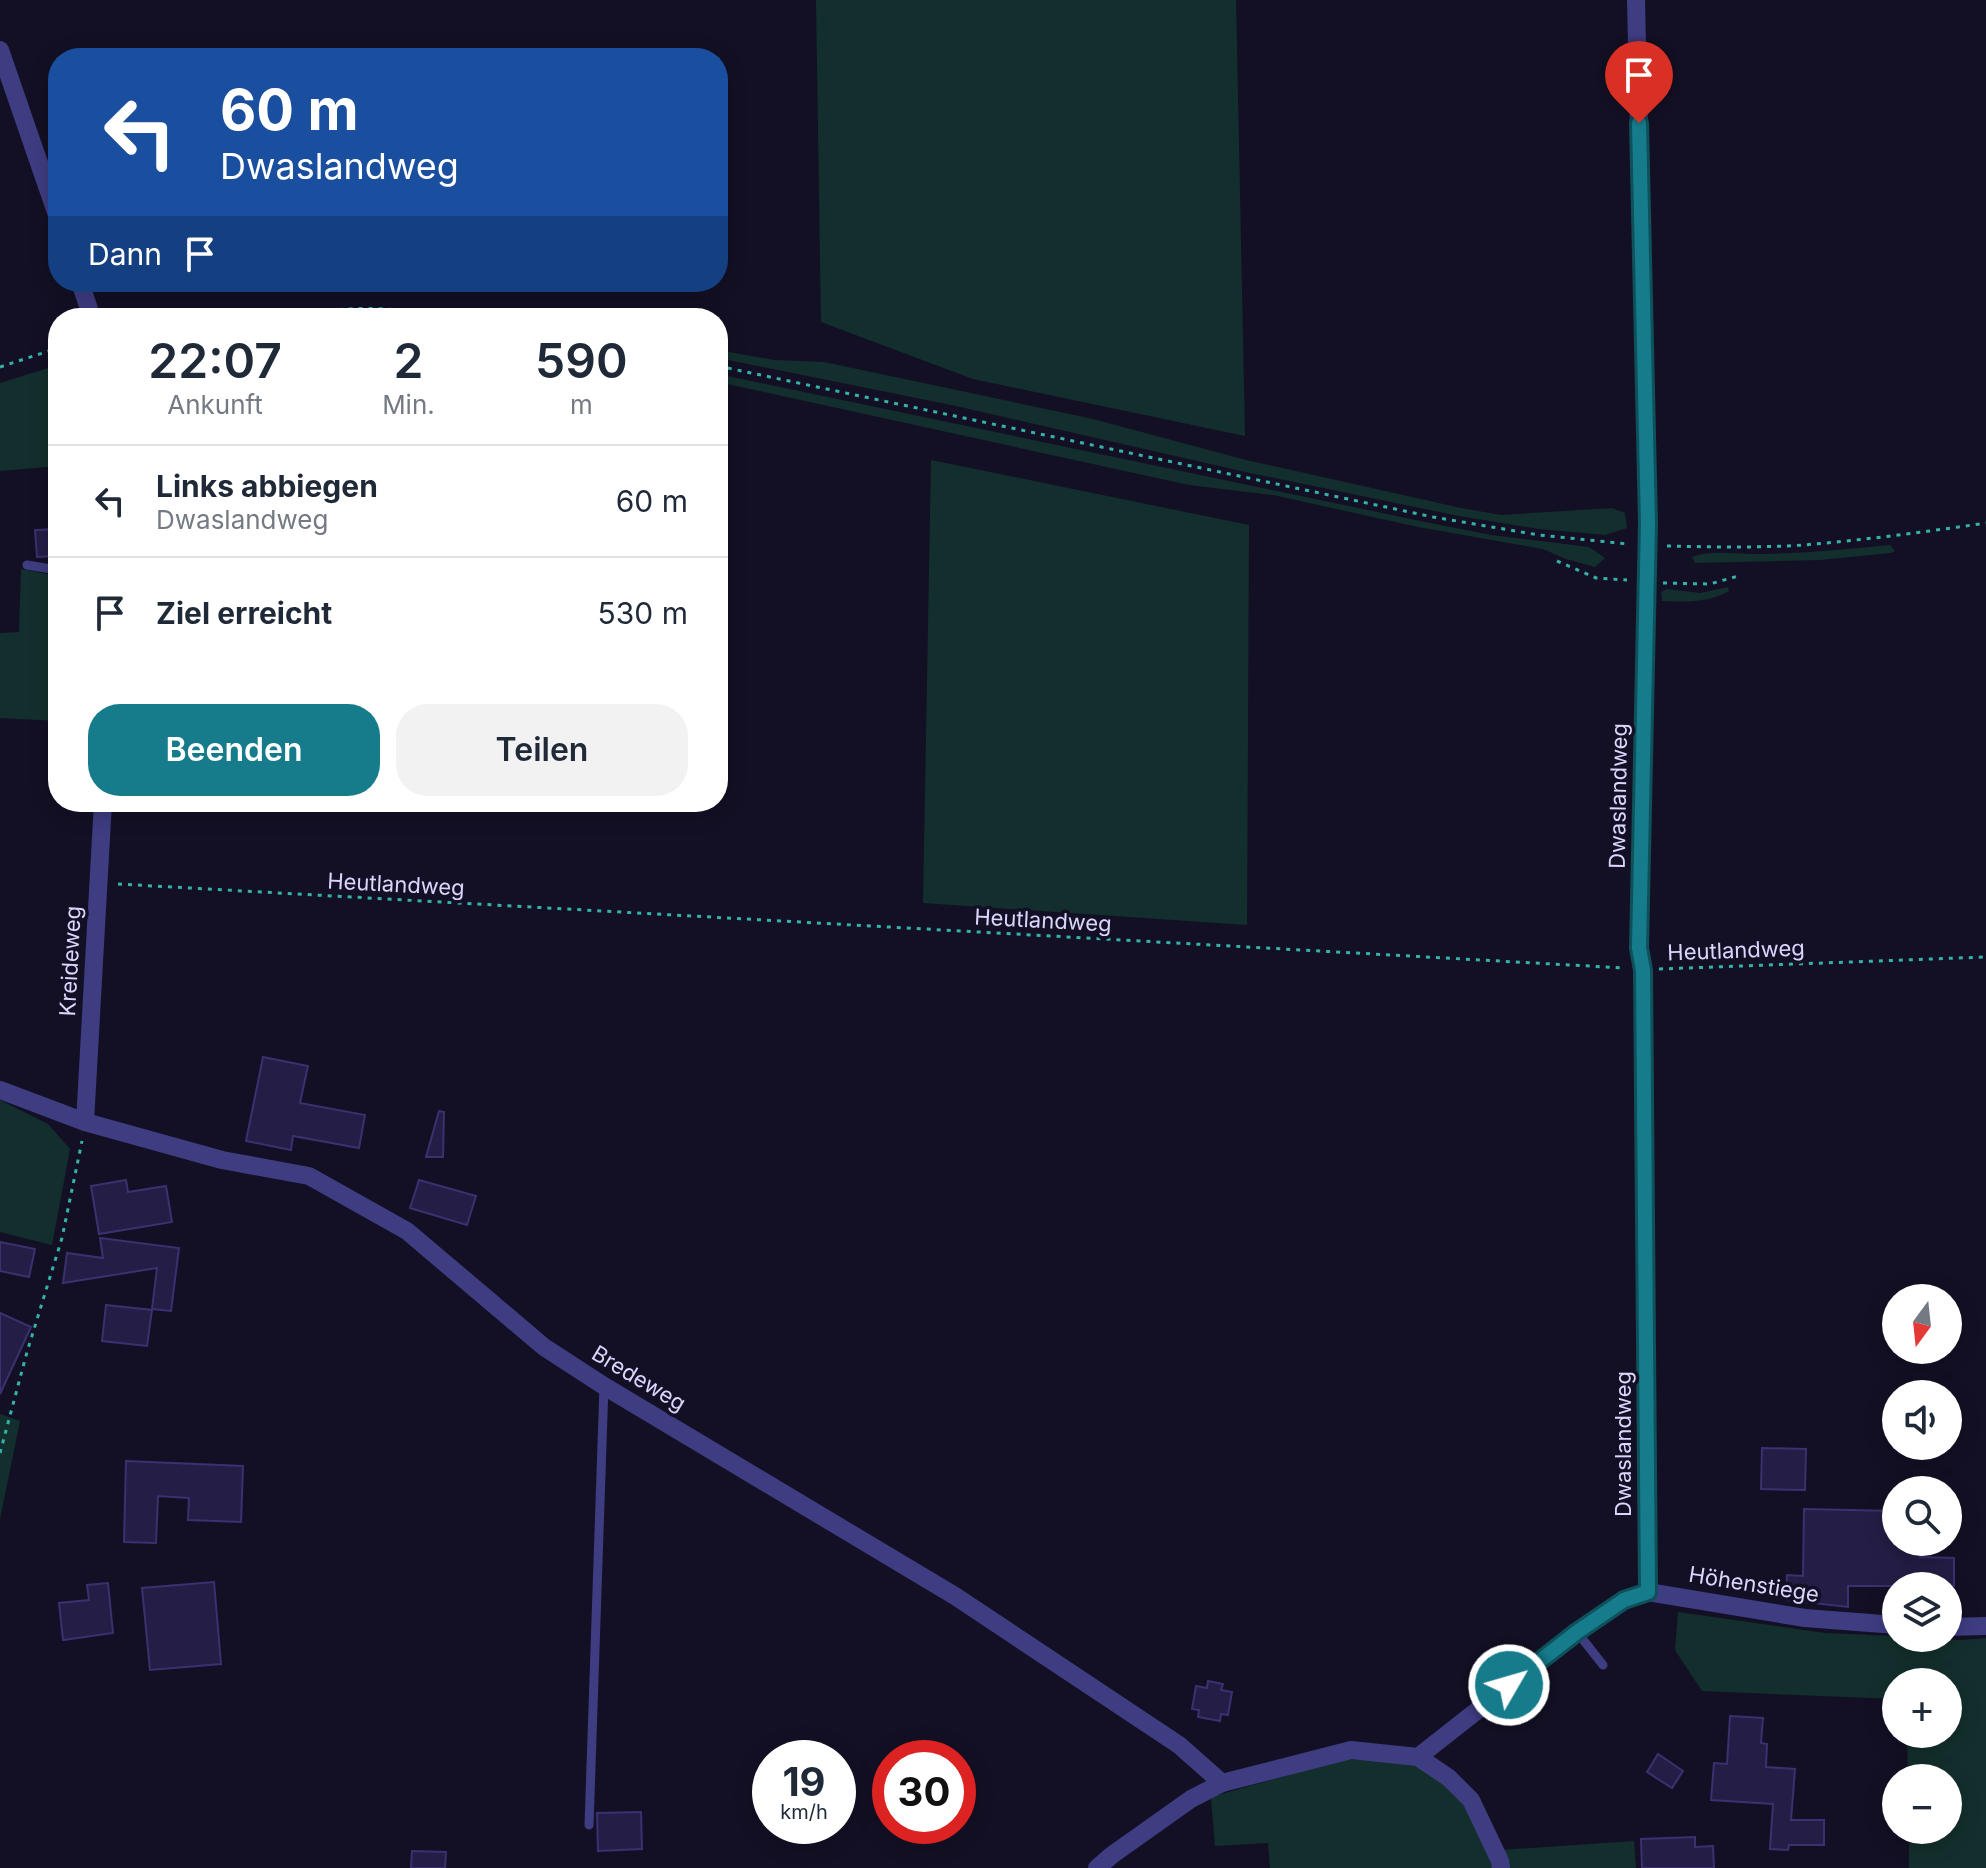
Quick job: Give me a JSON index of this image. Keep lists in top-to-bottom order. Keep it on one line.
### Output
{"streets":{"street":["Dwaslandweg","Kreideweg","Bredeweg","Höhenstiege"],"path":["Heutlandweg"]},"crossings":[["Dwaslandweg","Heutlandweg"],["Dwaslandweg","Höhenstiege"],["Heutlandweg","Kreideweg"],["Kreideweg","Bredeweg"]],"north":"bottom","page":{"turn":["60 m","Dwaslandweg"],"then":"Dann","eta":["22:07","Ankunft","2","Min.","590","m"],"list":[{"name":"Links abbiegen","note":"Dwaslandweg","value":"60 m"},{"name":"Ziel erreicht","value":"530 m"}],"buttons":["Beenden","Teilen"],"map_buttons":["+","−"],"speed":"19 km/h","limit":"30"}}
